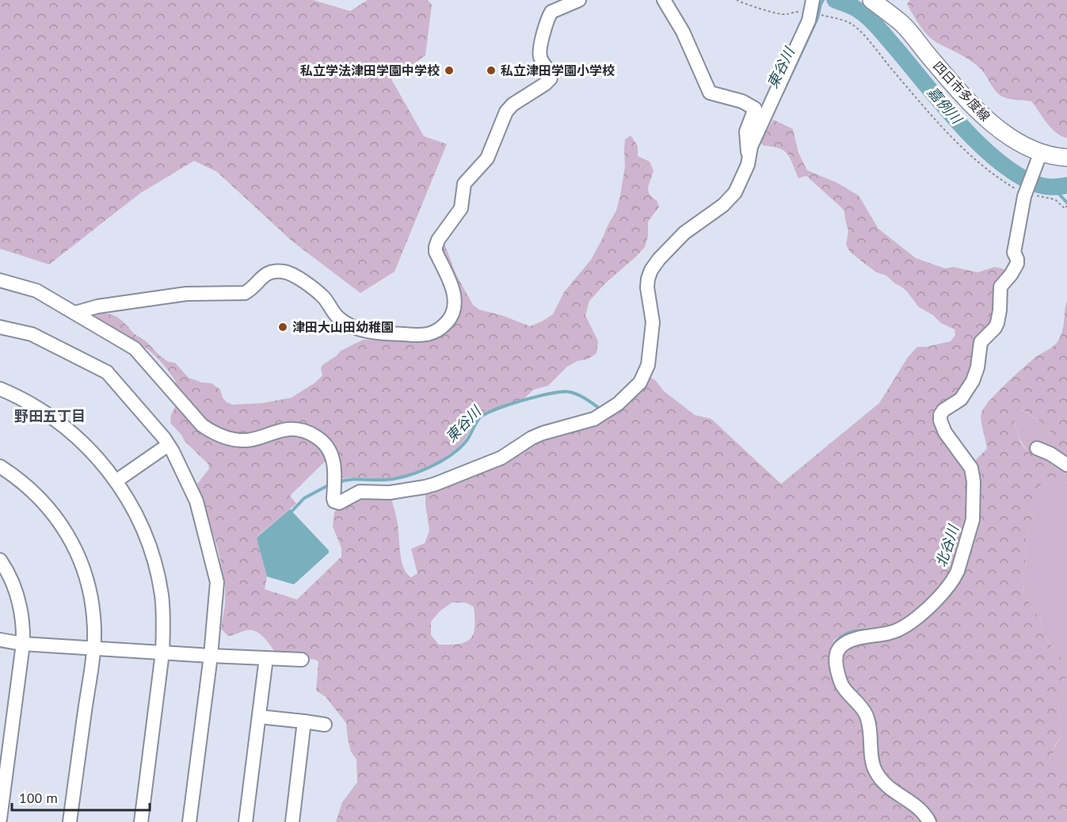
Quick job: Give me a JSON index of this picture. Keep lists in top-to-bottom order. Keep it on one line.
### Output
{"streets":{"main road":["四日市多度線"]},"districts":["野田五丁目"],"water":["東谷川","嘉例川","北谷川"],"places":["私立学法津田学園中学校","私立津田学園小学校","津田大山田幼稚園"],"scale_bar":"100 m"}
